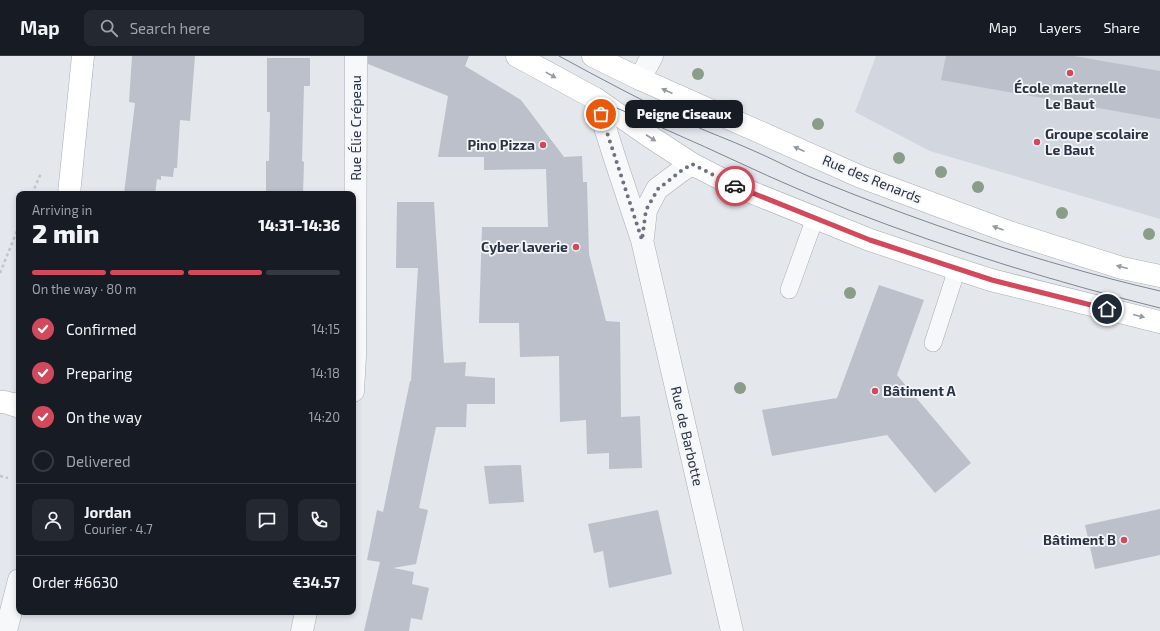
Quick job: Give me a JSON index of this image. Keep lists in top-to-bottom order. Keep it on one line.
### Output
{"streets":{"street":["Rue Élie Crépeau","Rue des Renards","Rue de Barbotte"]},"places":["École maternelle Le Baut","Peigne Ciseaux","Groupe scolaire Le Baut","Pino Pizza","Cyber laverie","Bâtiment A","Bâtiment B"],"page":{"header":"Map","search":"Search here","nav":["Map","Layers","Share"],"bubble":"Peigne Ciseaux","heading":["2 min","Arriving in","14:31–14:36"],"panel":["Jordan","Courier · 4.7","Order #6630","€34.57"],"bar":"On the way · 80 m","list":[["Confirmed","14:15"],["Preparing","14:18"],["On the way","14:20"],"Delivered"]}}
